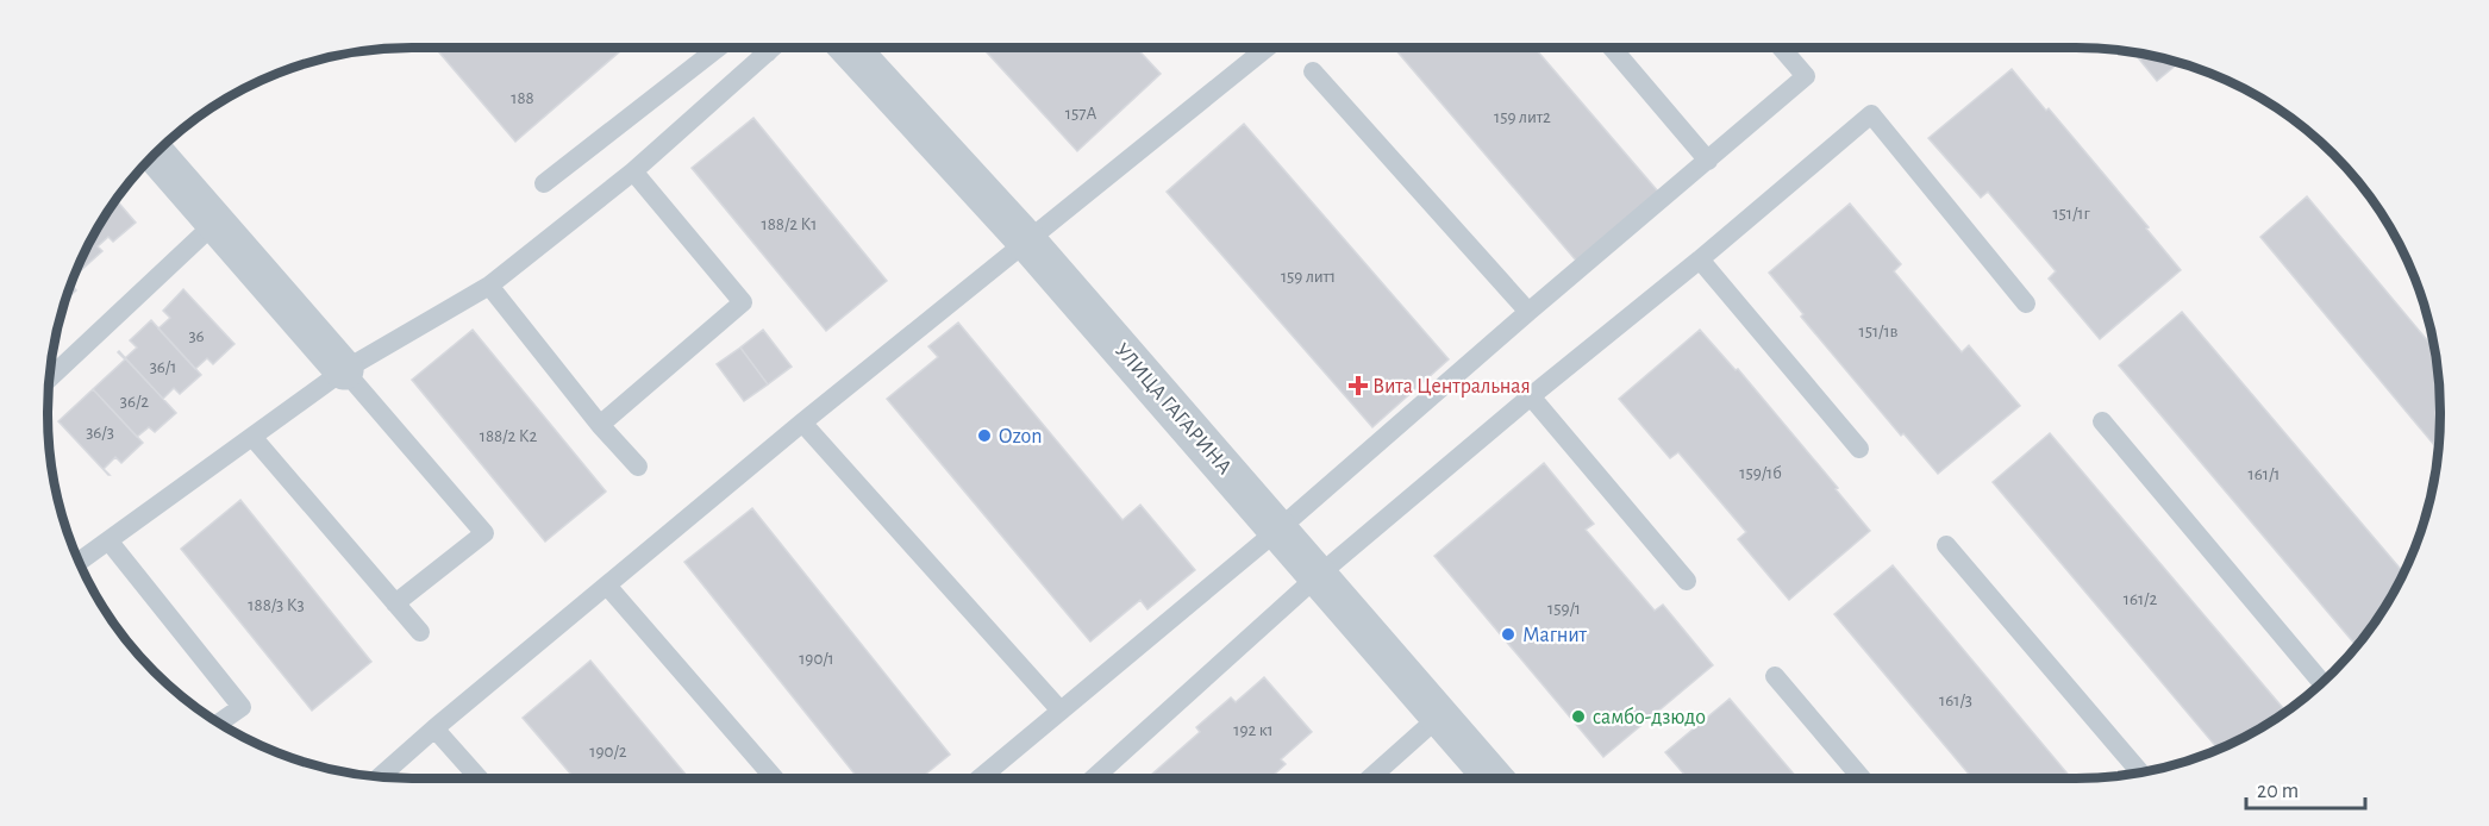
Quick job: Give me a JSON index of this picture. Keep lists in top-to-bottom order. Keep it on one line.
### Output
{"streets":{"street":["УЛИЦА ГАГАРИНА"]},"places":{"health":["Вита Центральная"],"other":["Ozon","Магнит","самбо-дзюдо"]},"house_numbers":["188","157А","159 лит2","151/1г","188/2 К1","159 лит1","151/1в","36","36/1","36/2","36/3","188/2 К2","159/1б","161/1","161/2","188/3 К3","159/1","190/1","161/3","192 к1","190/2"],"scale_bar":"20 m"}
